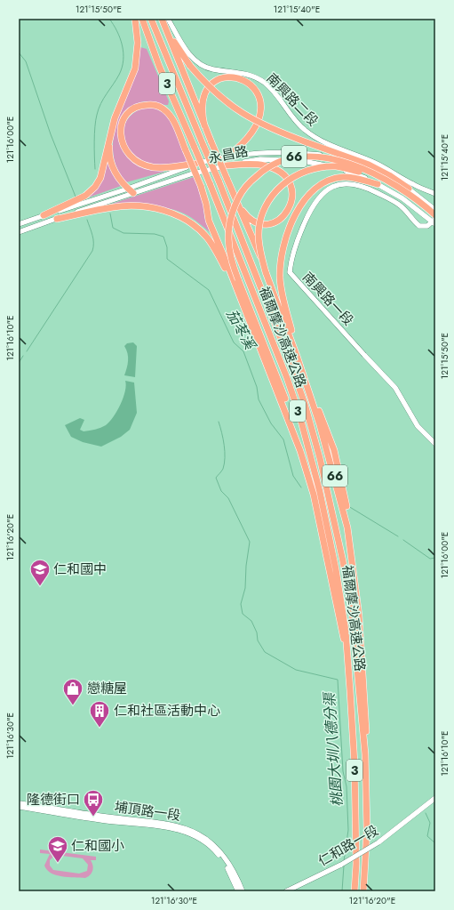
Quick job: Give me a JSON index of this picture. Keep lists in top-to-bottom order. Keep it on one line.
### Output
{"streets":{"highway":["3","66","福爾摩沙高速公路"],"street":["南興路二段","永昌路","南興路一段","埔頂路一段","仁和路一段"]},"crossings":[["永昌路","66"],["永昌路","南興路一段"],["66","南興路一段"]],"water":["茄苳溪","桃園大圳八德分渠"],"places":{"school or university":["仁和國中","仁和國小"],"shop":["戀糖屋"],"building":["仁和社區活動中心"],"bus stop":["隆德街口"]},"coordinates":["121°15'50\"E","121°15'40\"E","121°16'00\"E","121°16'10\"E","121°16'20\"E","121°16'30\"E"]}
